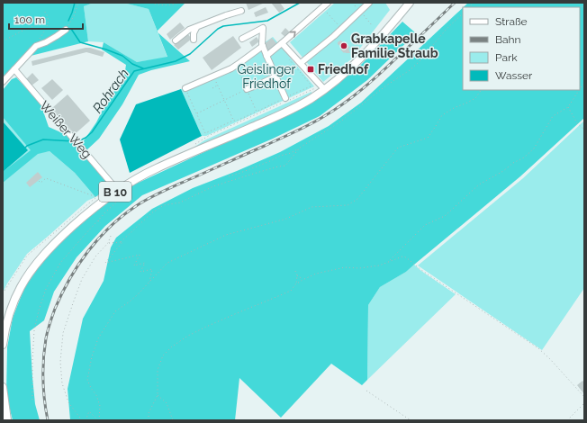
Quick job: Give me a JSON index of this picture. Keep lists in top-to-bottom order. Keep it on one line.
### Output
{"streets":{"main road":["B 10"],"street":["Weißer Weg"]},"crossings":[["Weißer Weg","B 10"]],"water":["Rohrach"],"parks":["Geislinger Friedhof"],"places":{"other":["Grabkapelle Familie Straub"],"transit":["Friedhof"]},"legend":["Straße","Bahn","Park","Wasser"],"scale_bar":"100 m"}
